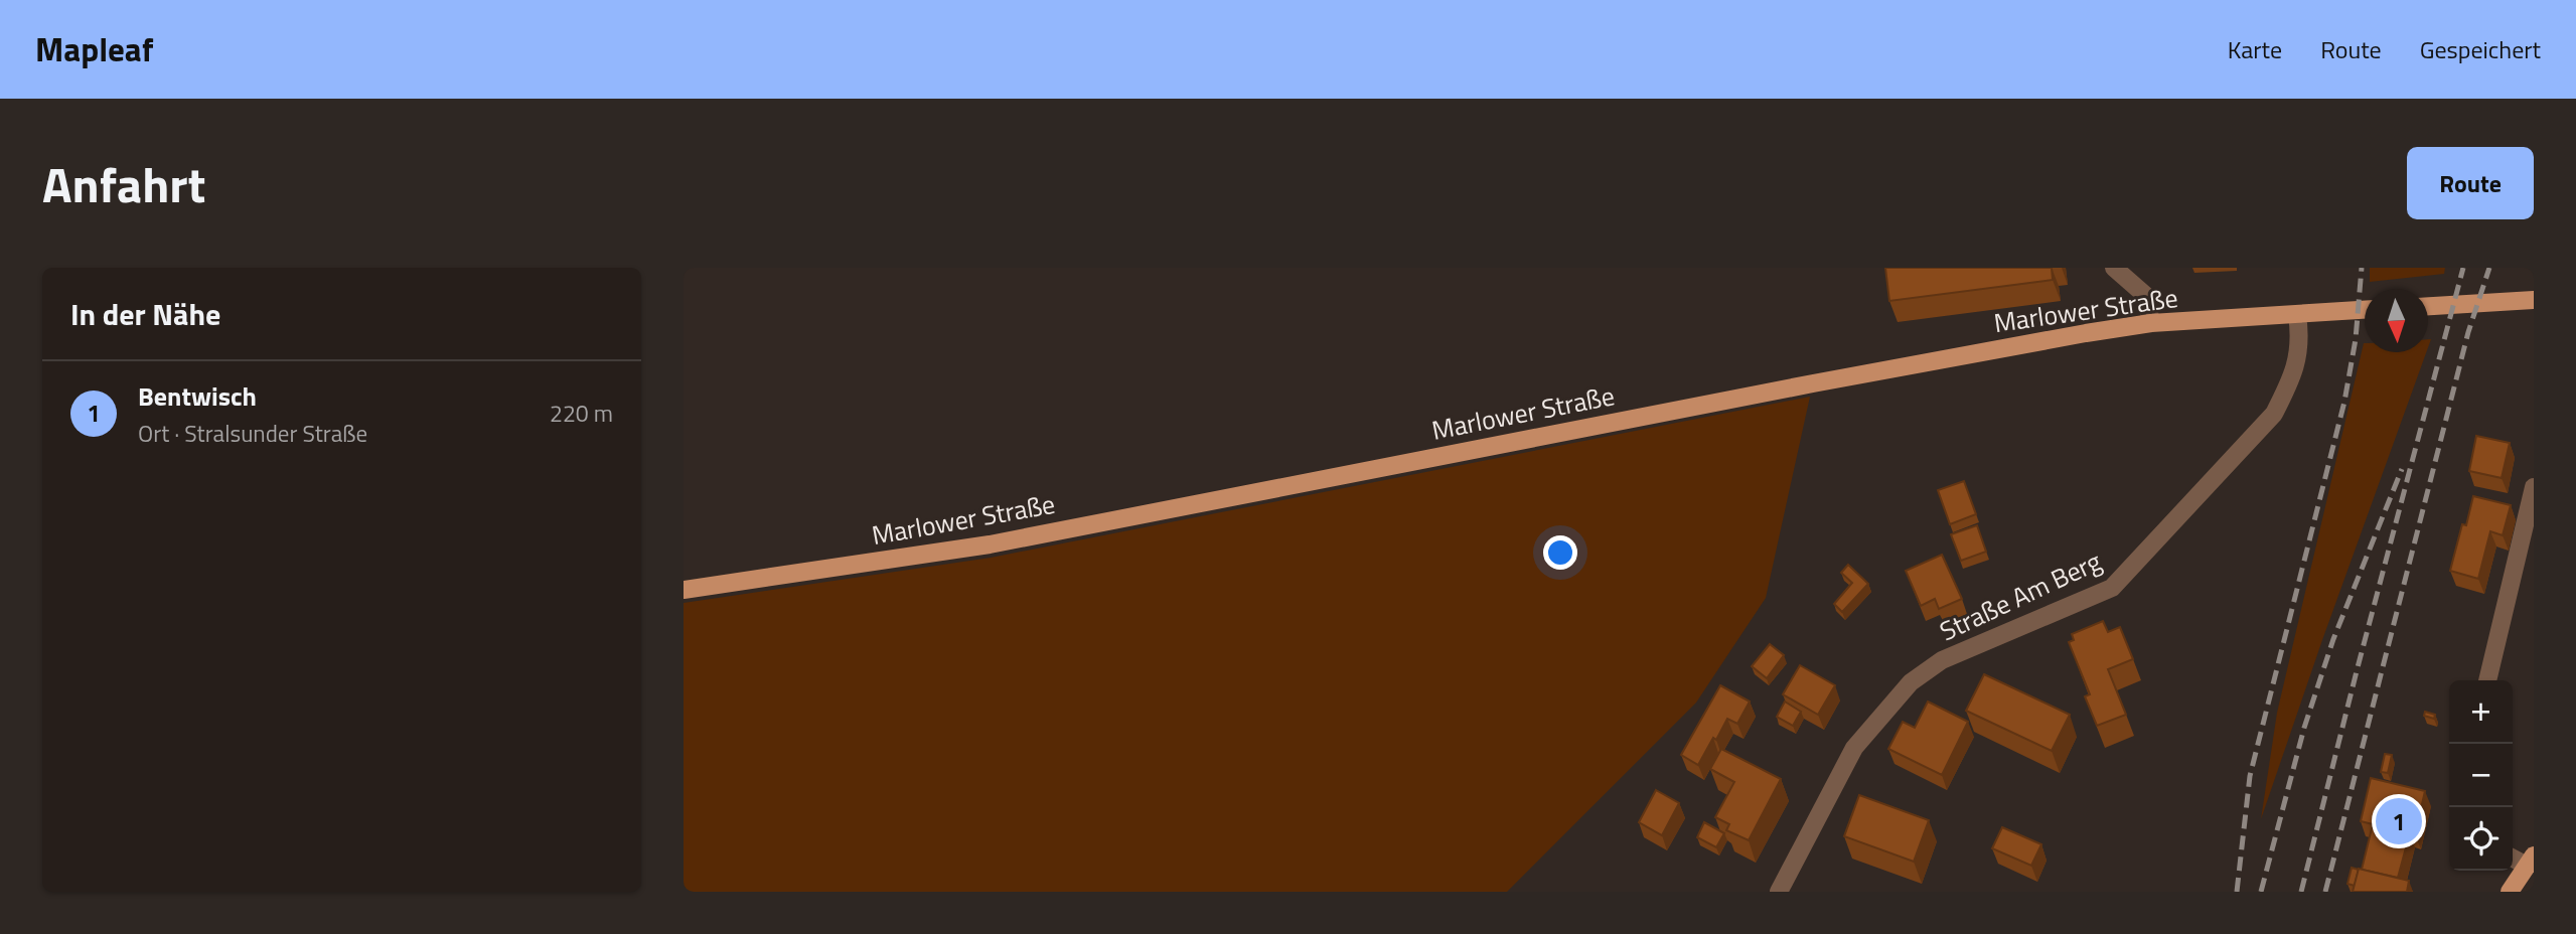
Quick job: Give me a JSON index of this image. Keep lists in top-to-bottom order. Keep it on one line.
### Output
{"streets":{"main road":["Marlower Straße"],"street":["Straße Am Berg"]},"crossings":[["Marlower Straße","Straße Am Berg"]],"north":"bottom","page":{"header":"Mapleaf","nav":["Karte","Route","Gespeichert"],"title":"Anfahrt","buttons":"Route","heading":"In der Nähe","list":[{"mark":"1","name":"Bentwisch","note":"Ort · Stralsunder Straße","value":"220 m"}],"map_buttons":["+","−"],"pins":"1"}}
